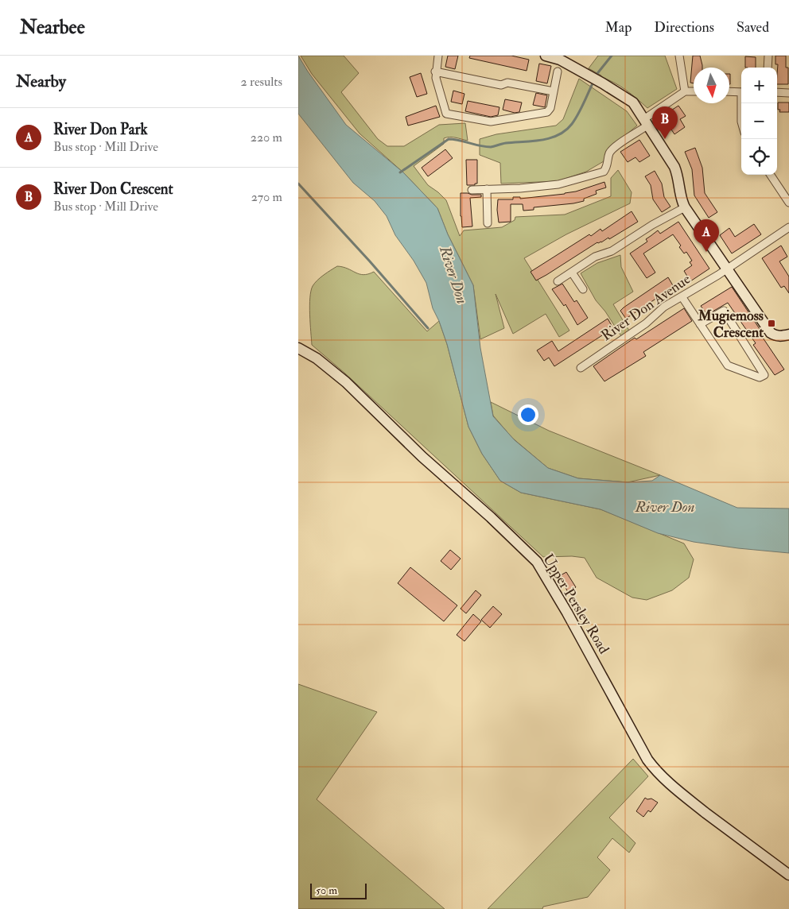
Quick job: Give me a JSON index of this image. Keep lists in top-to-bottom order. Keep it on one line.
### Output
{"streets":{"street":["River Don Avenue","Upper Persley Road"]},"water":["River Don"],"places":{"transit":["Mugiemoss Crescent"]},"scale_bar":"50 m","north":"bottom","page":{"header":"Nearbee","nav":["Map","Directions","Saved"],"heading":["Nearby","2 results"],"map_buttons":["+","−"],"pins":["B","A"],"list":[{"mark":"A","name":"River Don Park","note":"Bus stop · Mill Drive","value":"220 m"},{"mark":"B","name":"River Don Crescent","note":"Bus stop · Mill Drive","value":"270 m"}],"scale":"50 m"}}
